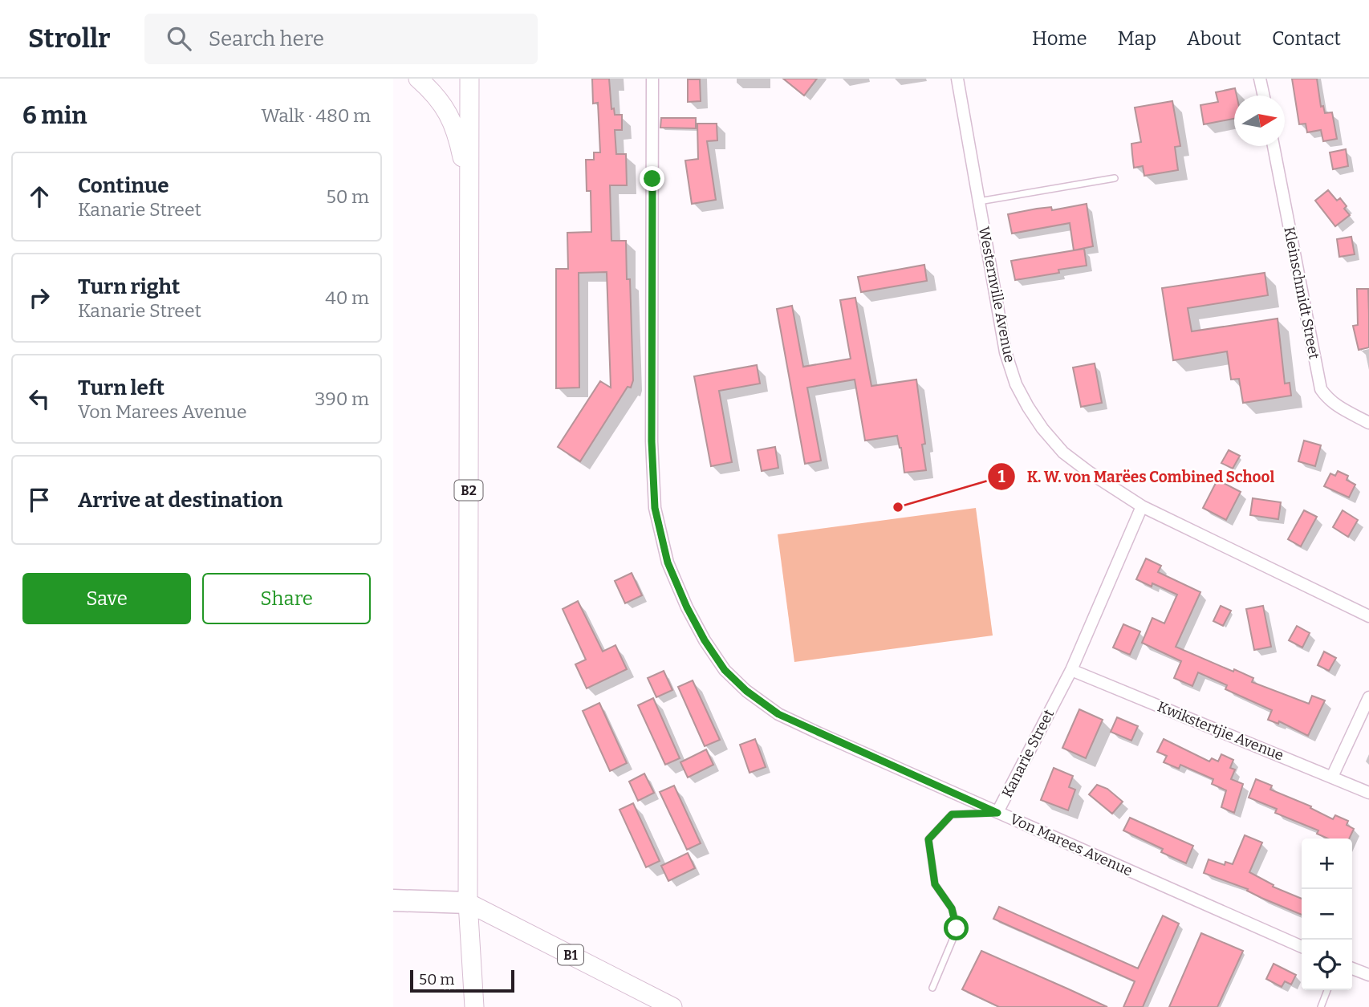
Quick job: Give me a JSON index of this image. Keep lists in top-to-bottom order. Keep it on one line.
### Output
{"streets":{"highway":["B2","B1"],"street":["Kleinschmidt Street","Westernville Avenue","Kwikstertjie Avenue","Kanarie Street","Von Marees Avenue"]},"crossings":[["Westernville Avenue","Kanarie Street"],["B2","B1"],["Kwikstertjie Avenue","Kanarie Street"],["Kanarie Street","Von Marees Avenue"]],"places":["K. W. von Marëes Combined School"],"scale_bar":"50 m","north":"right","page":{"header":"Strollr","search":"Search here","nav":["Home","Map","About","Contact"],"heading":["6 min","Walk · 480 m"],"list":[["Continue","Kanarie Street","50 m"],["Turn right","Kanarie Street","40 m"],["Turn left","Von Marees Avenue","390 m"],"Arrive at destination"],"buttons":["Save","Share"],"map_buttons":["+","−"],"scale":"50 m"}}
